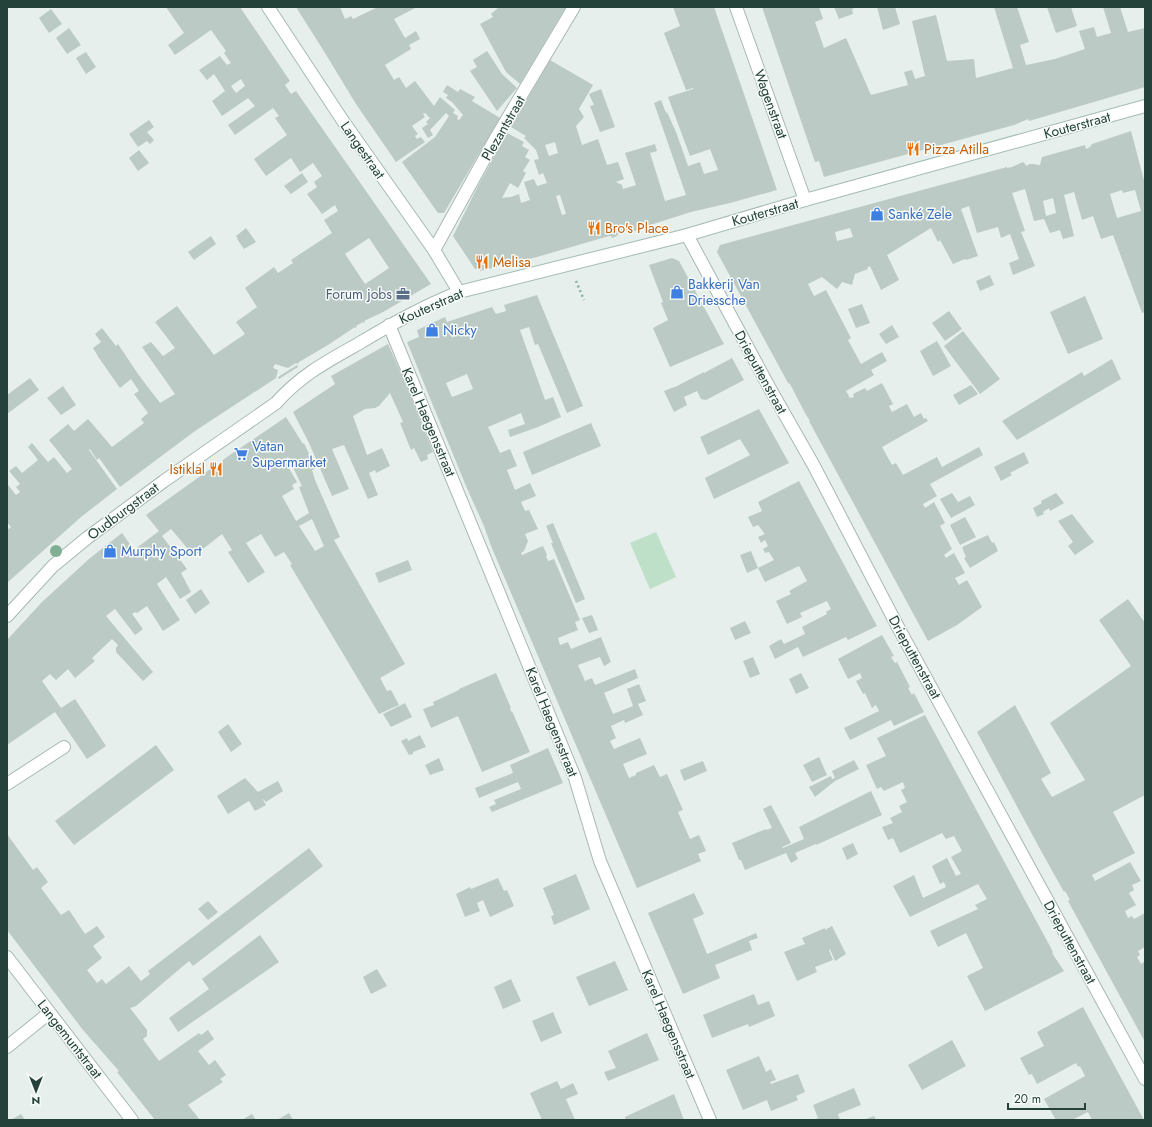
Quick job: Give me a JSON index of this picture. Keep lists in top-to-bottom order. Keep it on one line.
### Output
{"streets":{"street":["Wagenstraat","Kouterstraat","Plezantstraat","Langestraat","Drieputtenstraat","Karel Haegensstraat","Oudburgstraat","Langemuntstraat"]},"crossings":[["Wagenstraat","Kouterstraat"],["Kouterstraat","Langestraat"],["Kouterstraat","Drieputtenstraat"],["Kouterstraat","Karel Haegensstraat"],["Kouterstraat","Oudburgstraat"],["Plezantstraat","Langestraat"],["Karel Haegensstraat","Oudburgstraat"]],"places":{"restaurant":["Pizza Atilla","Bro's Place","Melisa","Istiklal"],"shop":["Sanké Zele","Bakkerij Van Driessche","Nicky","Murphy Sport"],"office":["Forum jobs"],"supermarket":["Vatan Supermarket"]},"scale_bar":"20 m","north":"bottom"}
